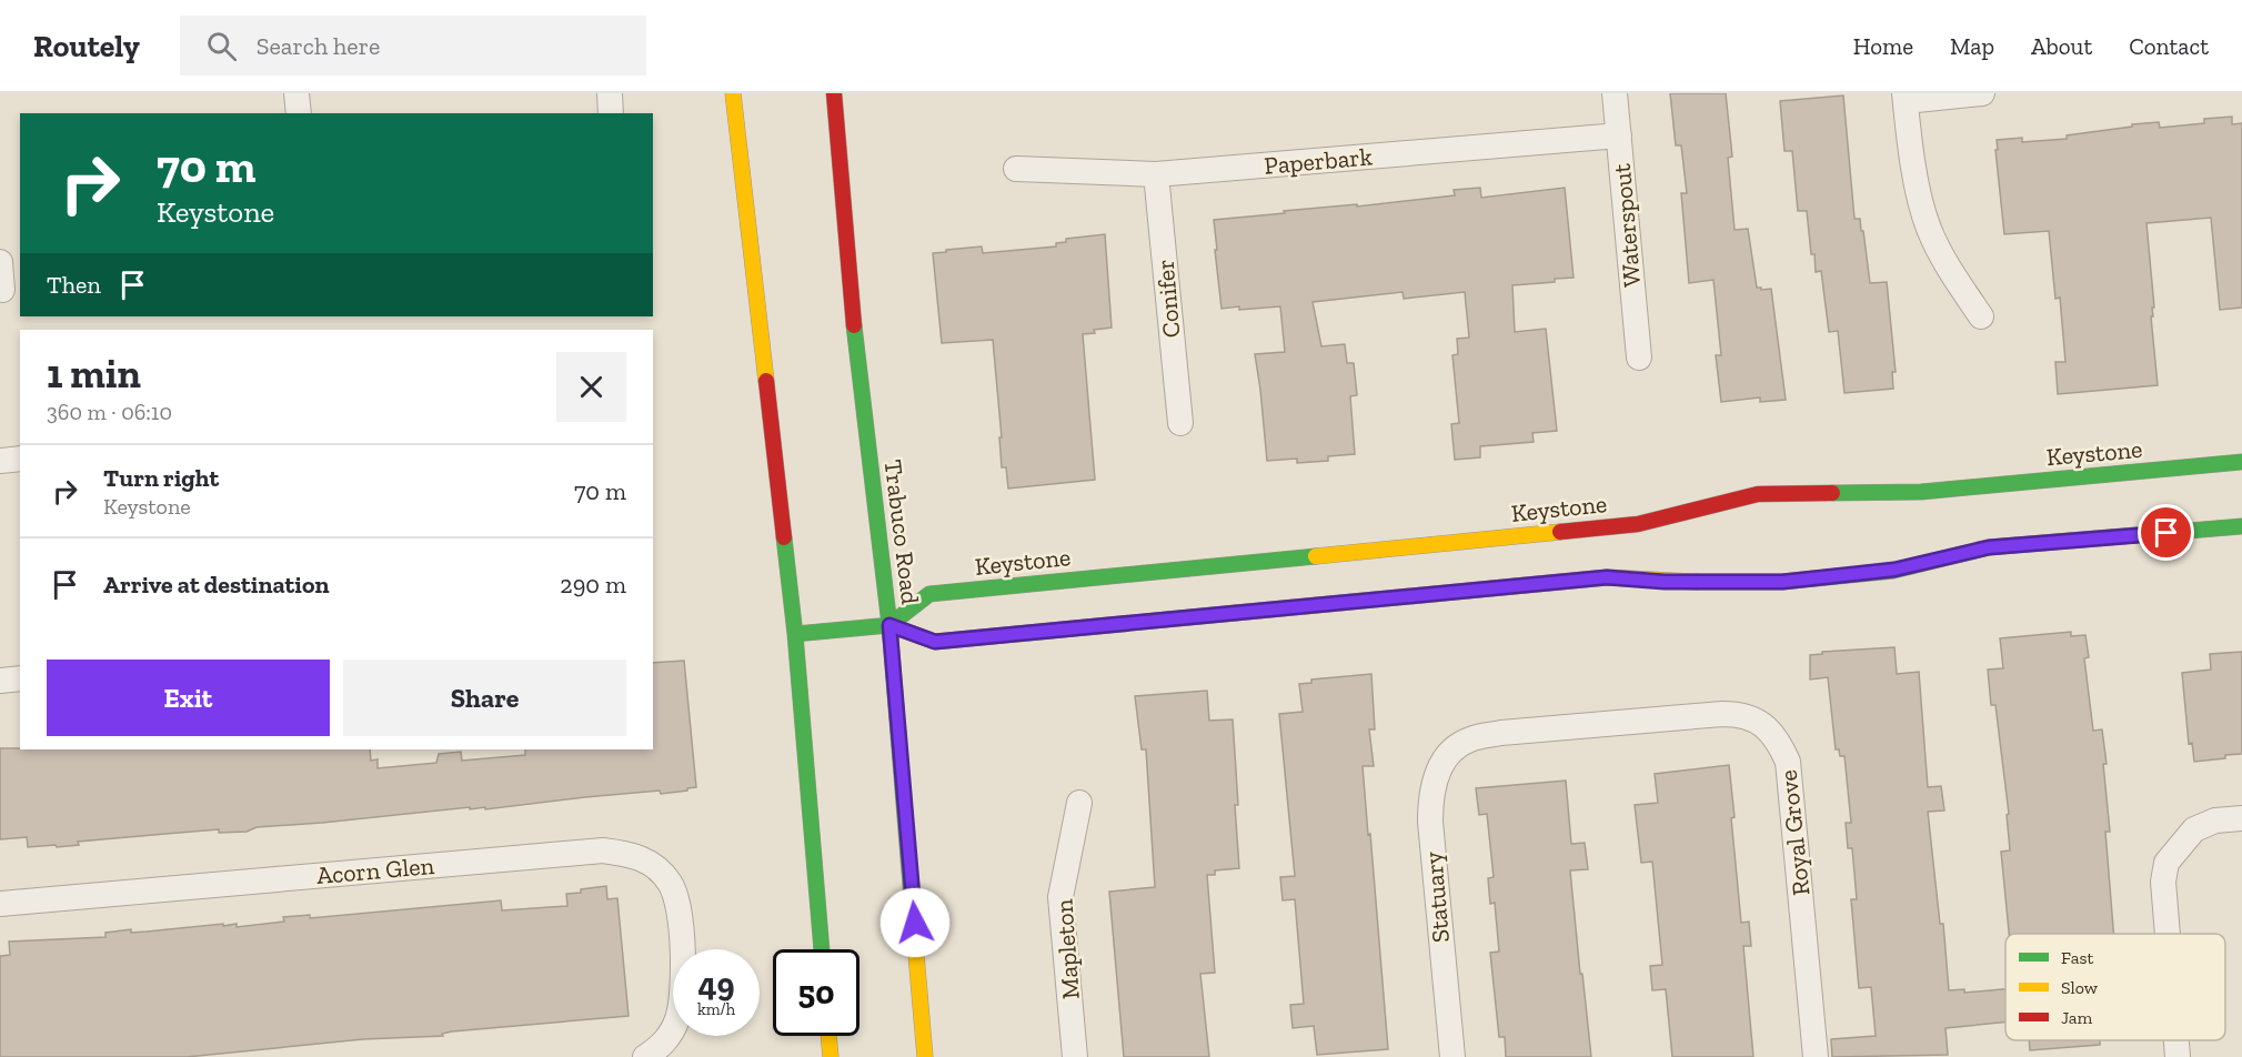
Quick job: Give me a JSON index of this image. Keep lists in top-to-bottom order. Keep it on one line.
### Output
{"streets":{"street":["Paperbark","Waterspout","Conifer","Keystone","Trabuco Road","Royal Grove","Acorn Glen","Statuary","Mapleton"]},"crossings":[["Paperbark","Waterspout"],["Paperbark","Conifer"],["Keystone","Trabuco Road"],["Royal Grove","Statuary"]],"legend":["Fast","Slow","Jam"],"page":{"header":"Routely","search":"Search here","nav":["Home","Map","About","Contact"],"turn":["70 m","Keystone"],"then":"Then","heading":["1 min","360 m · 06:10"],"list":[{"name":"Turn right","note":"Keystone","value":"70 m"},{"name":"Arrive at destination","value":"290 m"}],"buttons":["Exit","Share"],"speed":"49 km/h","limit":"50"}}
